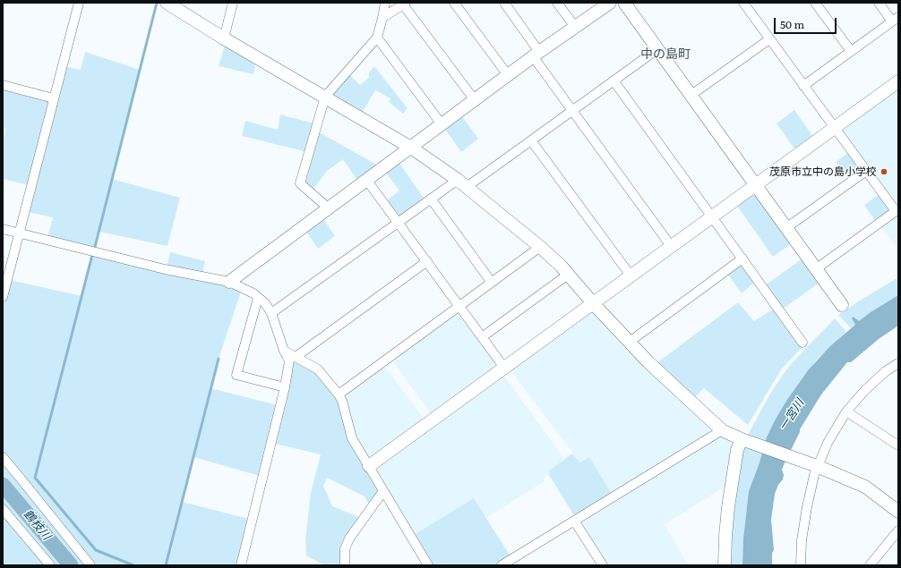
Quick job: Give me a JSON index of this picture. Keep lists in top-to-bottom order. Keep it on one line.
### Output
{"districts":["中の島町"],"water":["一宮川","鶴枝川"],"places":["茂原市立中の島小学校"],"scale_bar":"50 m"}
